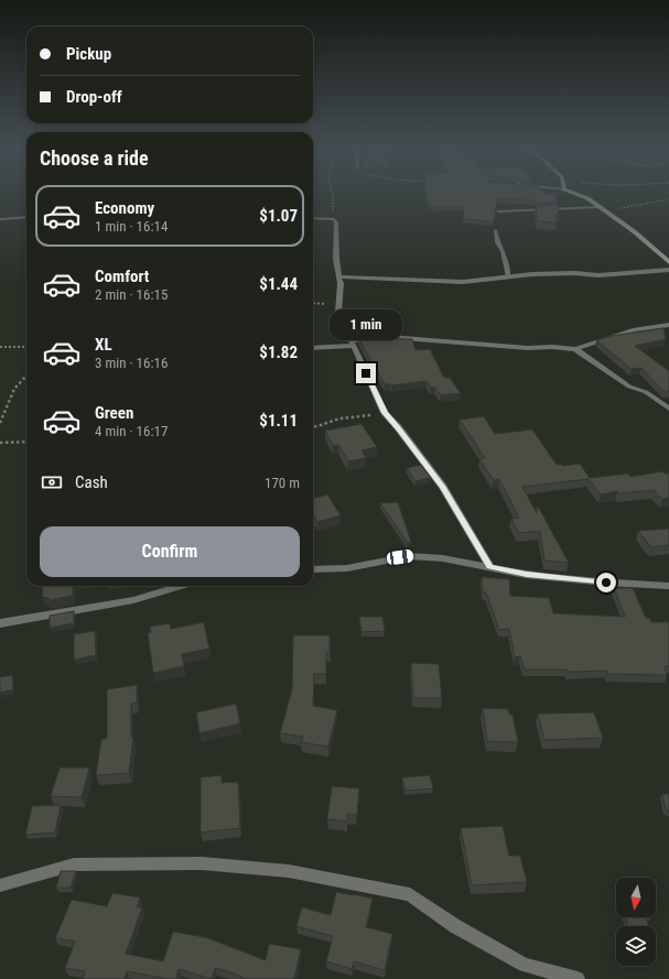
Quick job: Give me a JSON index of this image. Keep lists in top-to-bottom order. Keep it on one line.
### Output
{"north":"bottom","page":{"banner":["Pickup","Drop-off"],"heading":"Choose a ride","list":[{"name":"Economy","note":"1 min · 16:14","value":"$1.07"},{"name":"Comfort","note":"2 min · 16:15","value":"$1.44"},{"name":"XL","note":"3 min · 16:16","value":"$1.82"},{"name":"Green","note":"4 min · 16:17","value":"$1.11"}],"bubble":"1 min","pay":["Cash","170 m"],"buttons":"Confirm"}}
